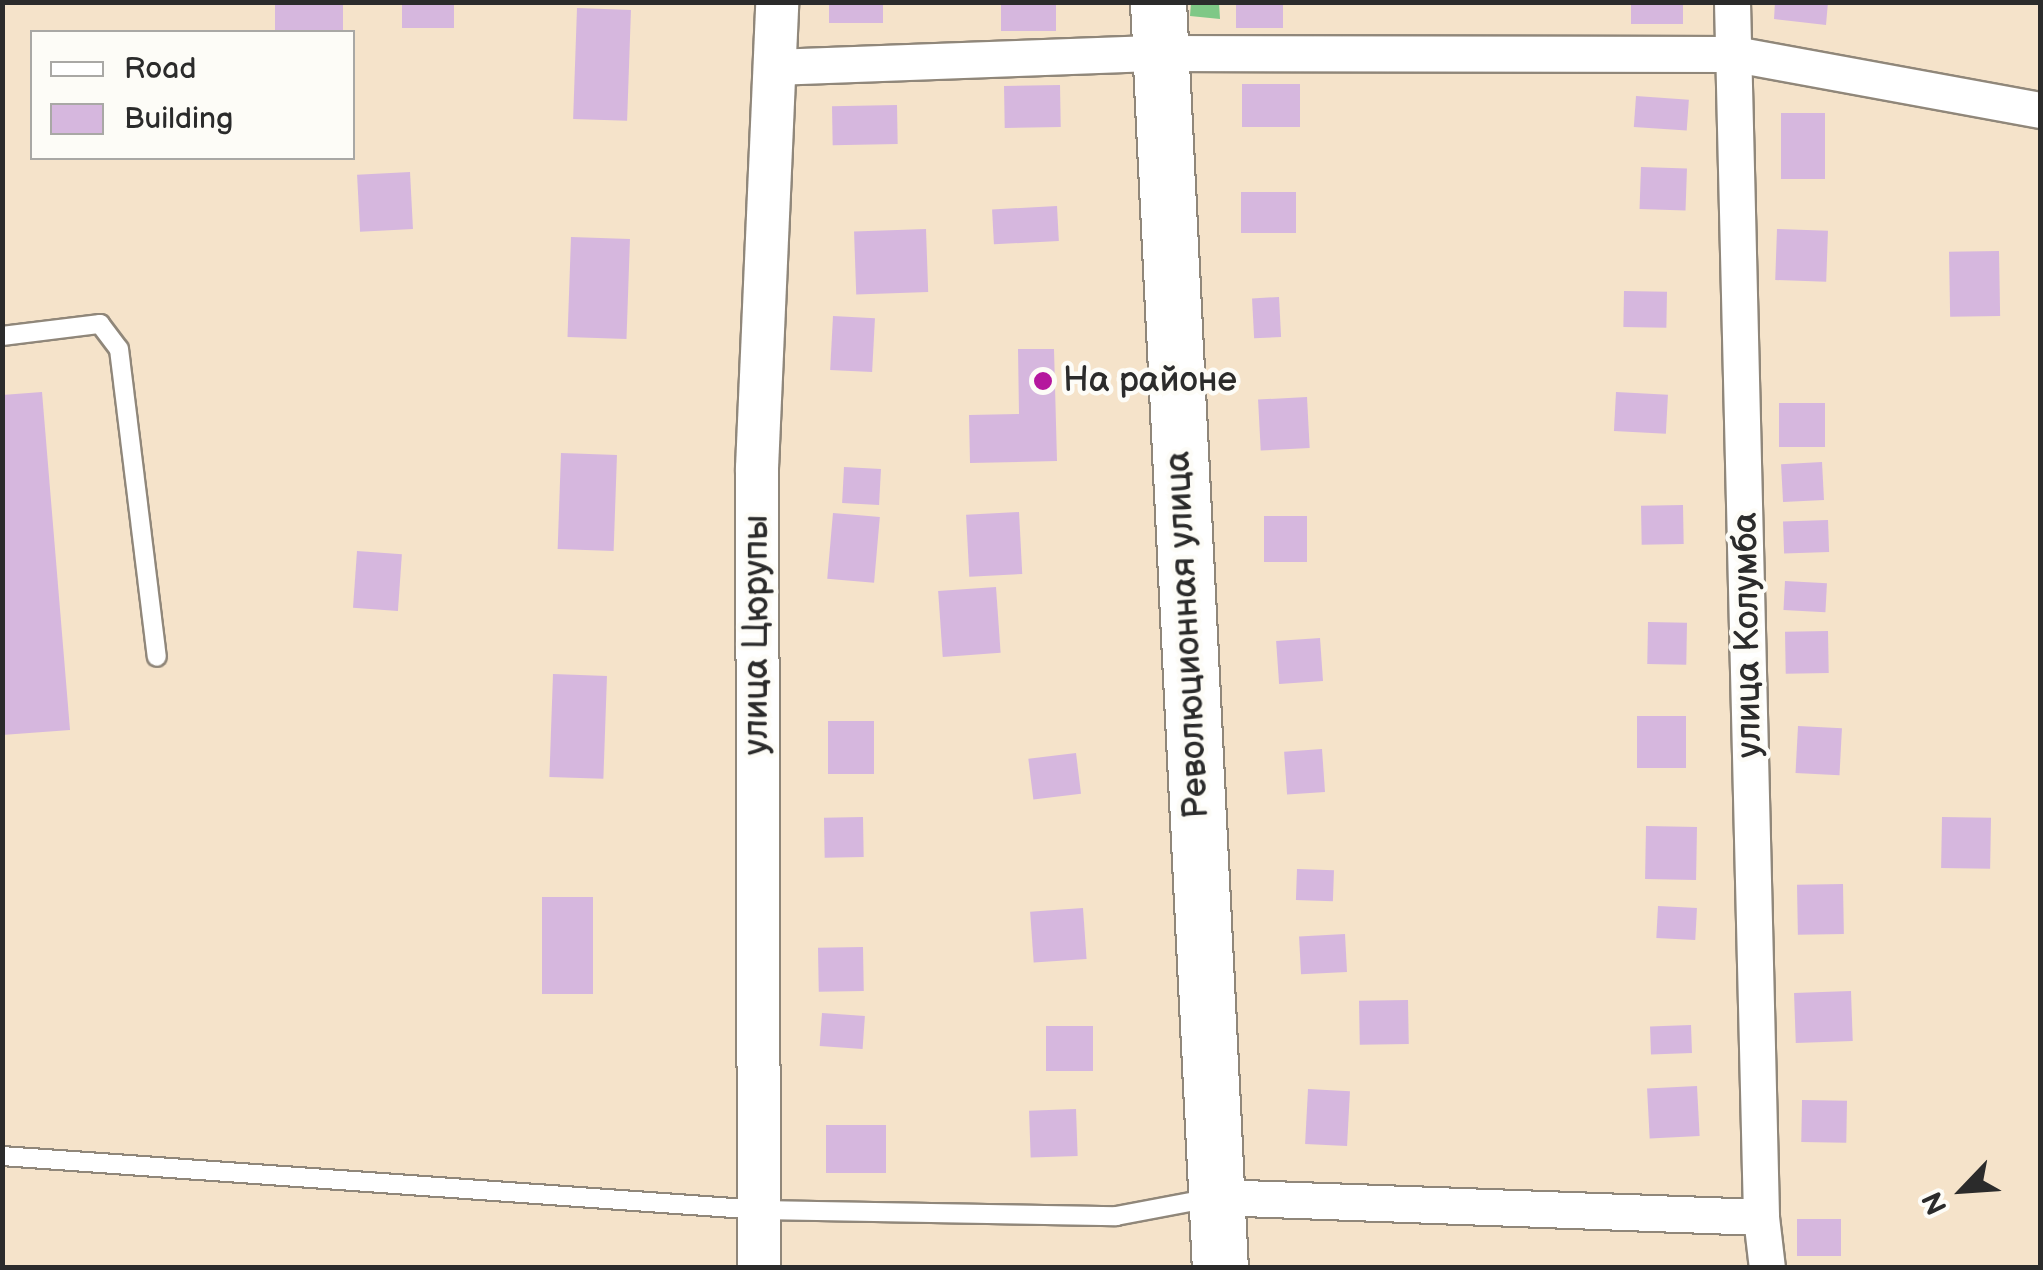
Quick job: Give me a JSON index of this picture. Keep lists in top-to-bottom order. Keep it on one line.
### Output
{"streets":{"main road":["Революционная улица"],"street":["улица Цюрупы","улица Колумба"]},"places":["На районе"],"legend":["Road","Building"],"north":"bottom left"}
